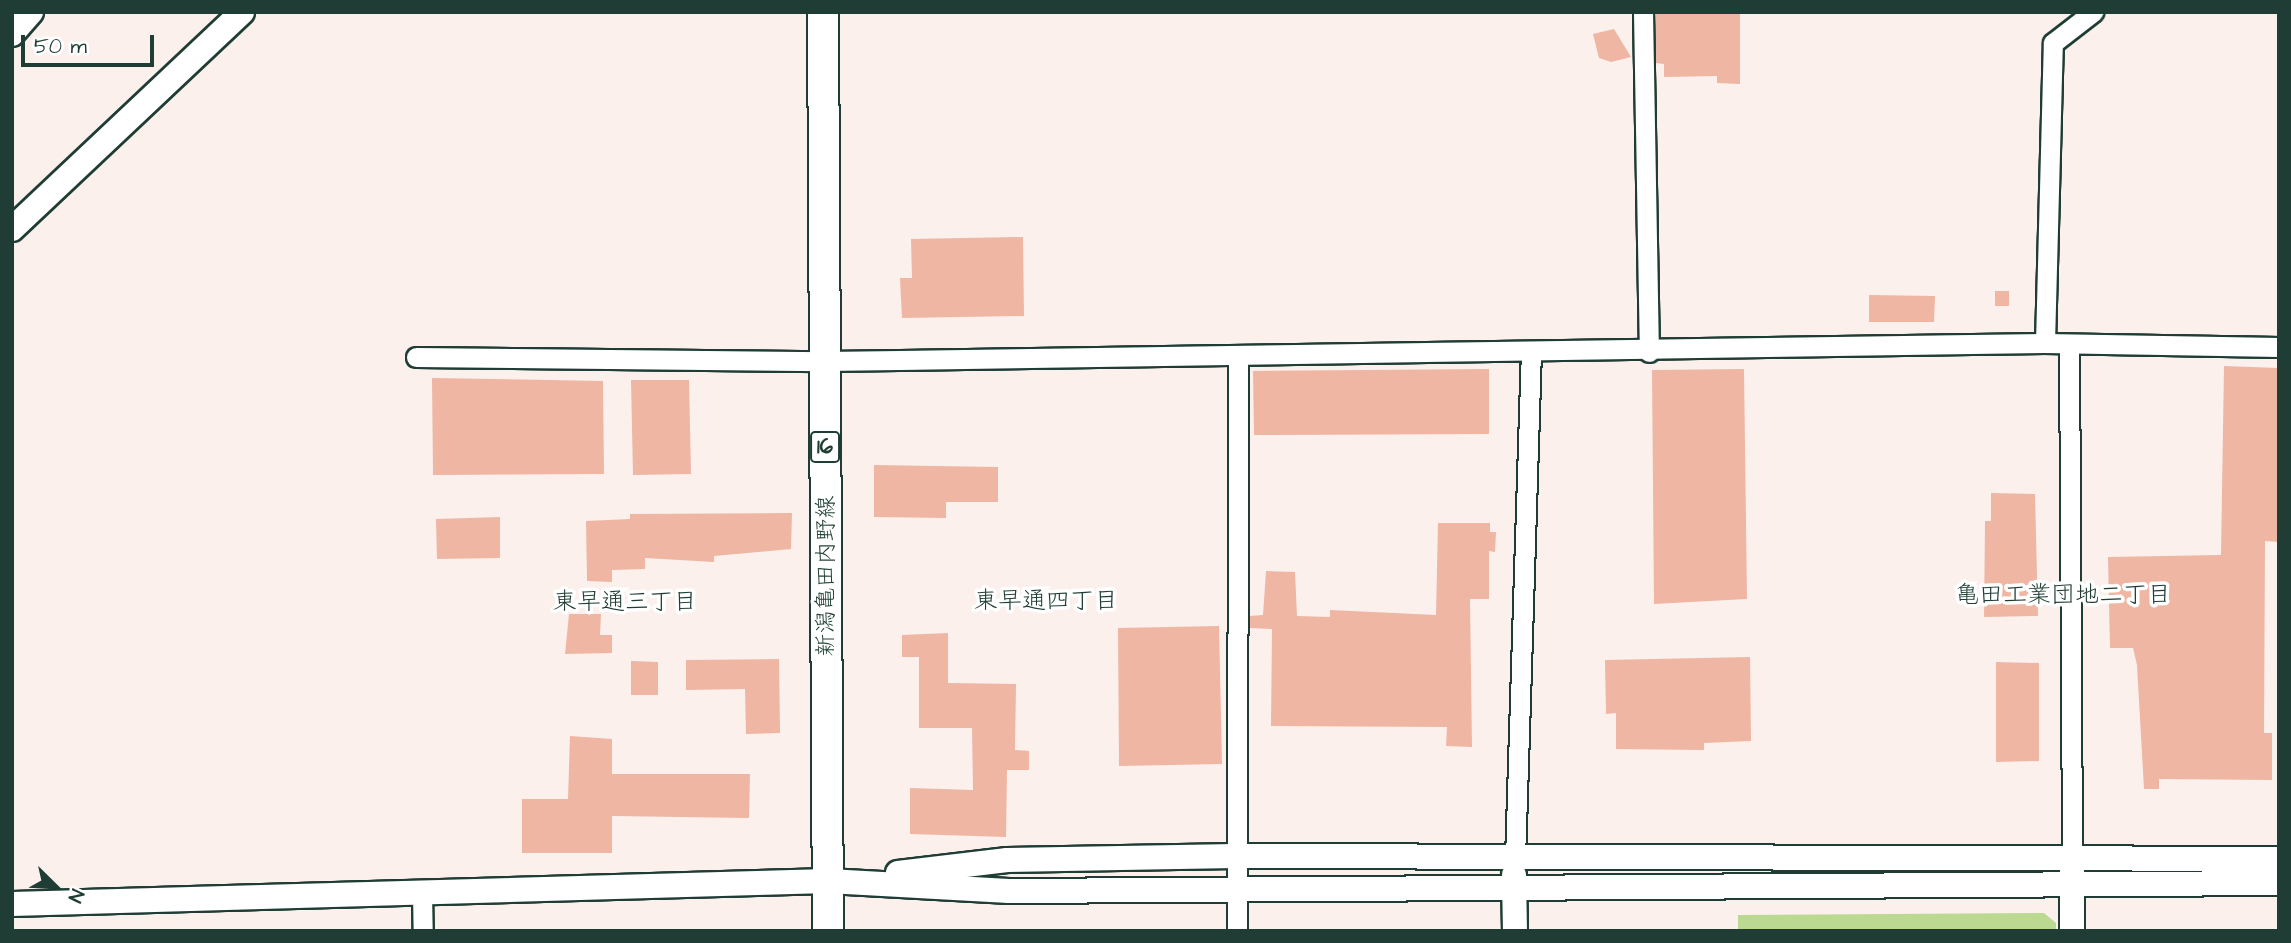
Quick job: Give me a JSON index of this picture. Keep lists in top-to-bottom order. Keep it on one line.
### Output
{"streets":{"main road":["16","新潟亀田内野線"]},"districts":["亀田工業団地二丁目","東早通四丁目","東早通三丁目"],"scale_bar":"50 m","north":"bottom right"}
